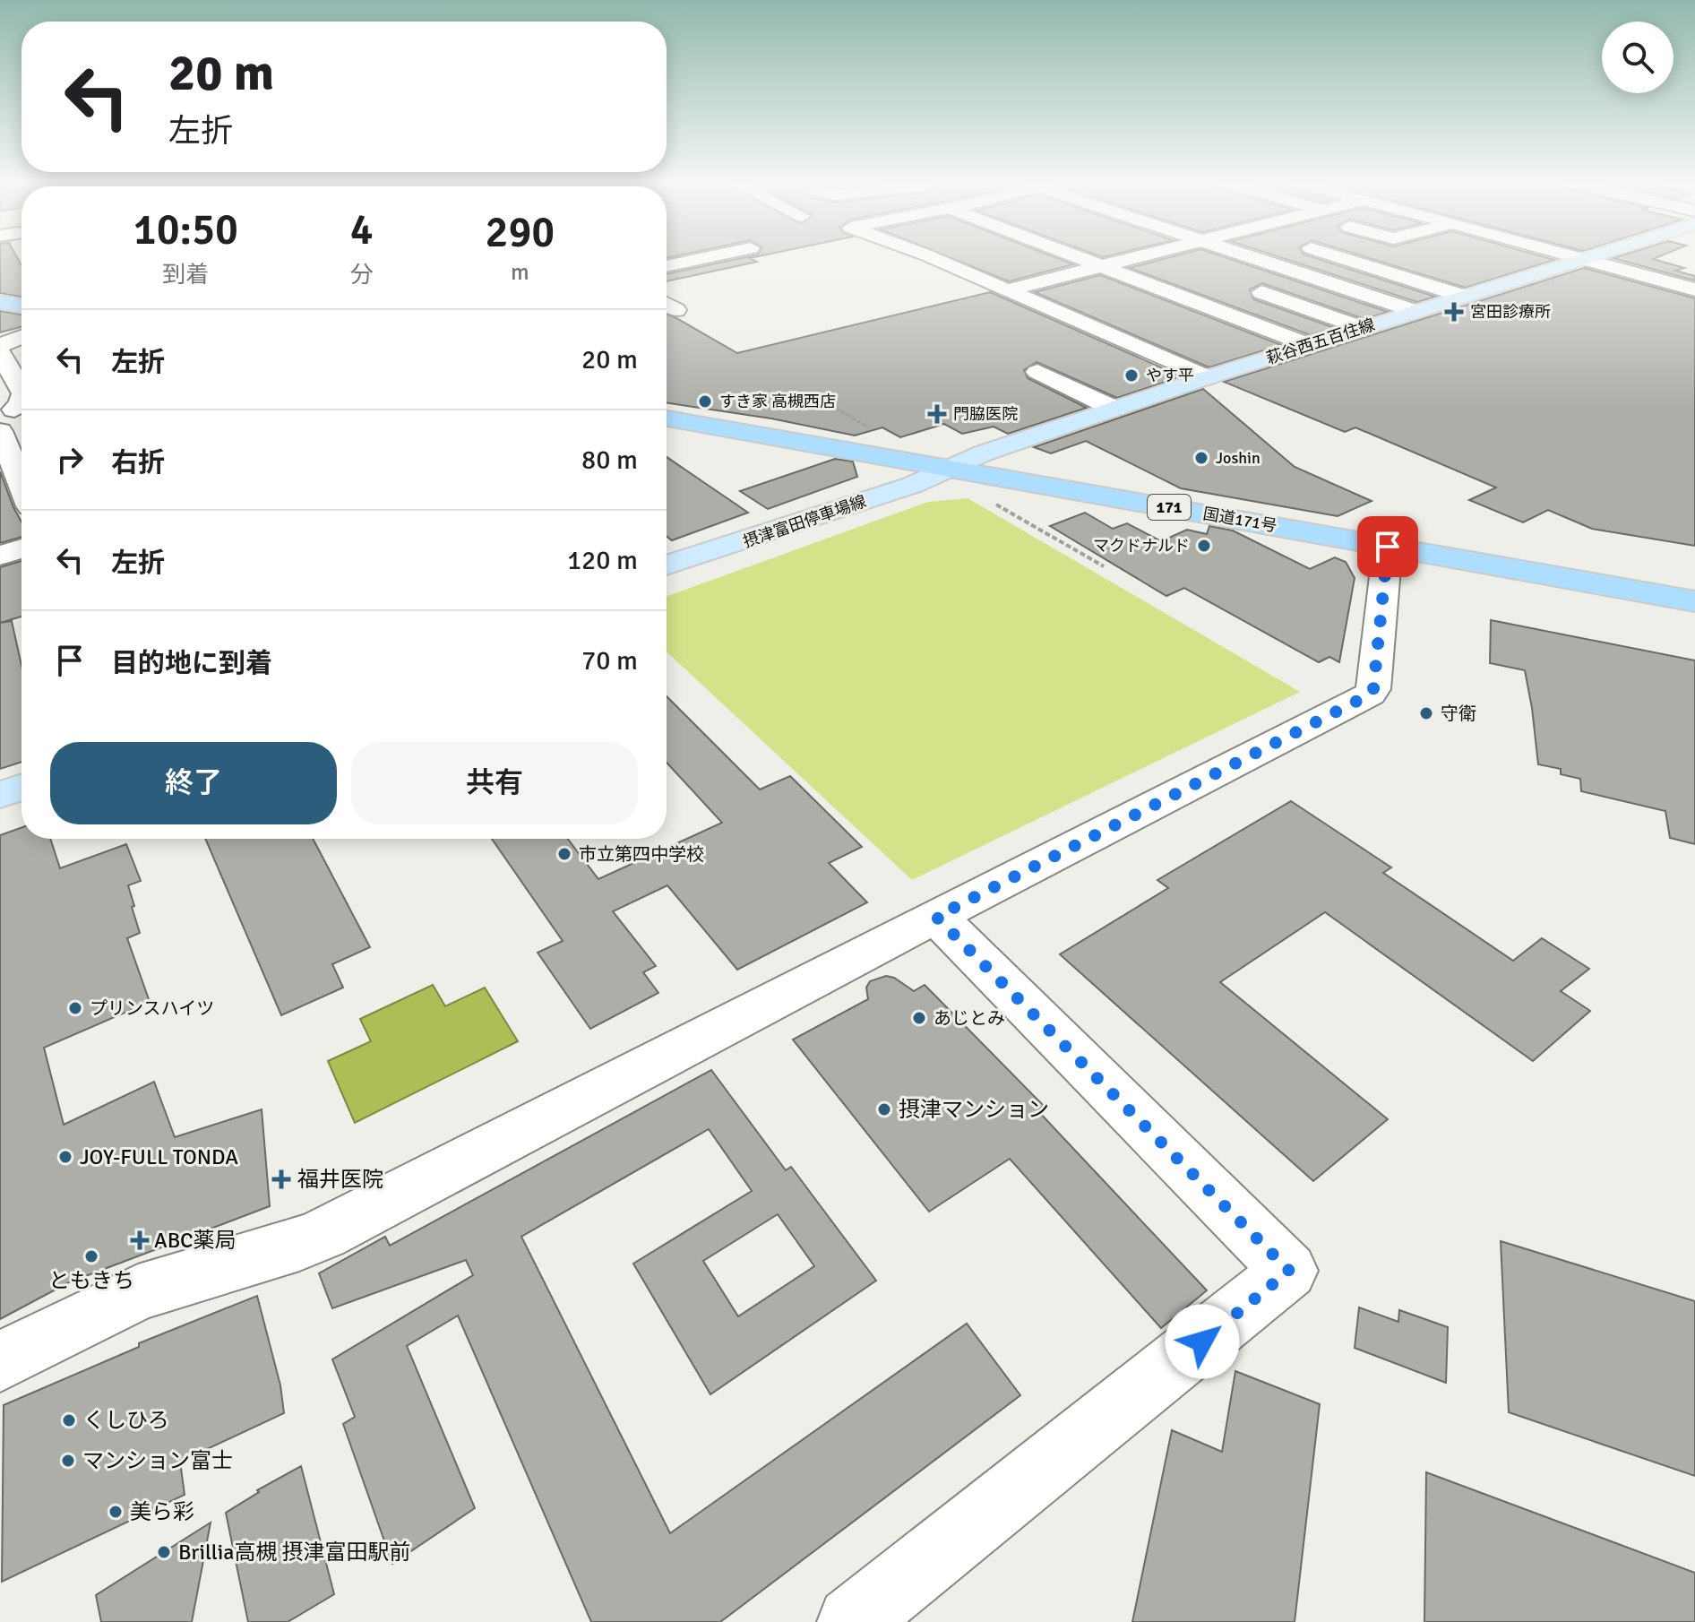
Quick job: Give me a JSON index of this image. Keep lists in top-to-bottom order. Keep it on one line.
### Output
{"streets":{"highway":["171","国道171号"],"main road":["萩谷西五百住線","摂津富田停車場線"]},"crossings":[["萩谷西五百住線","国道171号"],["萩谷西五百住線","摂津富田停車場線"],["国道171号","摂津富田停車場線"]],"places":{"health":["宮田診療所","門脇医院","福井医院","ABC薬局"],"other":["やす平","すき家 高槻西店","Joshin","マクドナルド","守衛","市立第四中学校","プリンスハイツ","あじとみ","摂津マンション","JOY-FULL TONDA","ともきち","くしひろ","マンション富士","美ら彩","Brillia高槻 摂津富田駅前"]},"page":{"turn":["20 m","左折"],"eta":["10:50","到着","4","分","290","m"],"list":[{"name":"左折","value":"20 m"},{"name":"右折","value":"80 m"},{"name":"左折","value":"120 m"},{"name":"目的地に到着","value":"70 m"}],"buttons":["終了","共有"]}}
